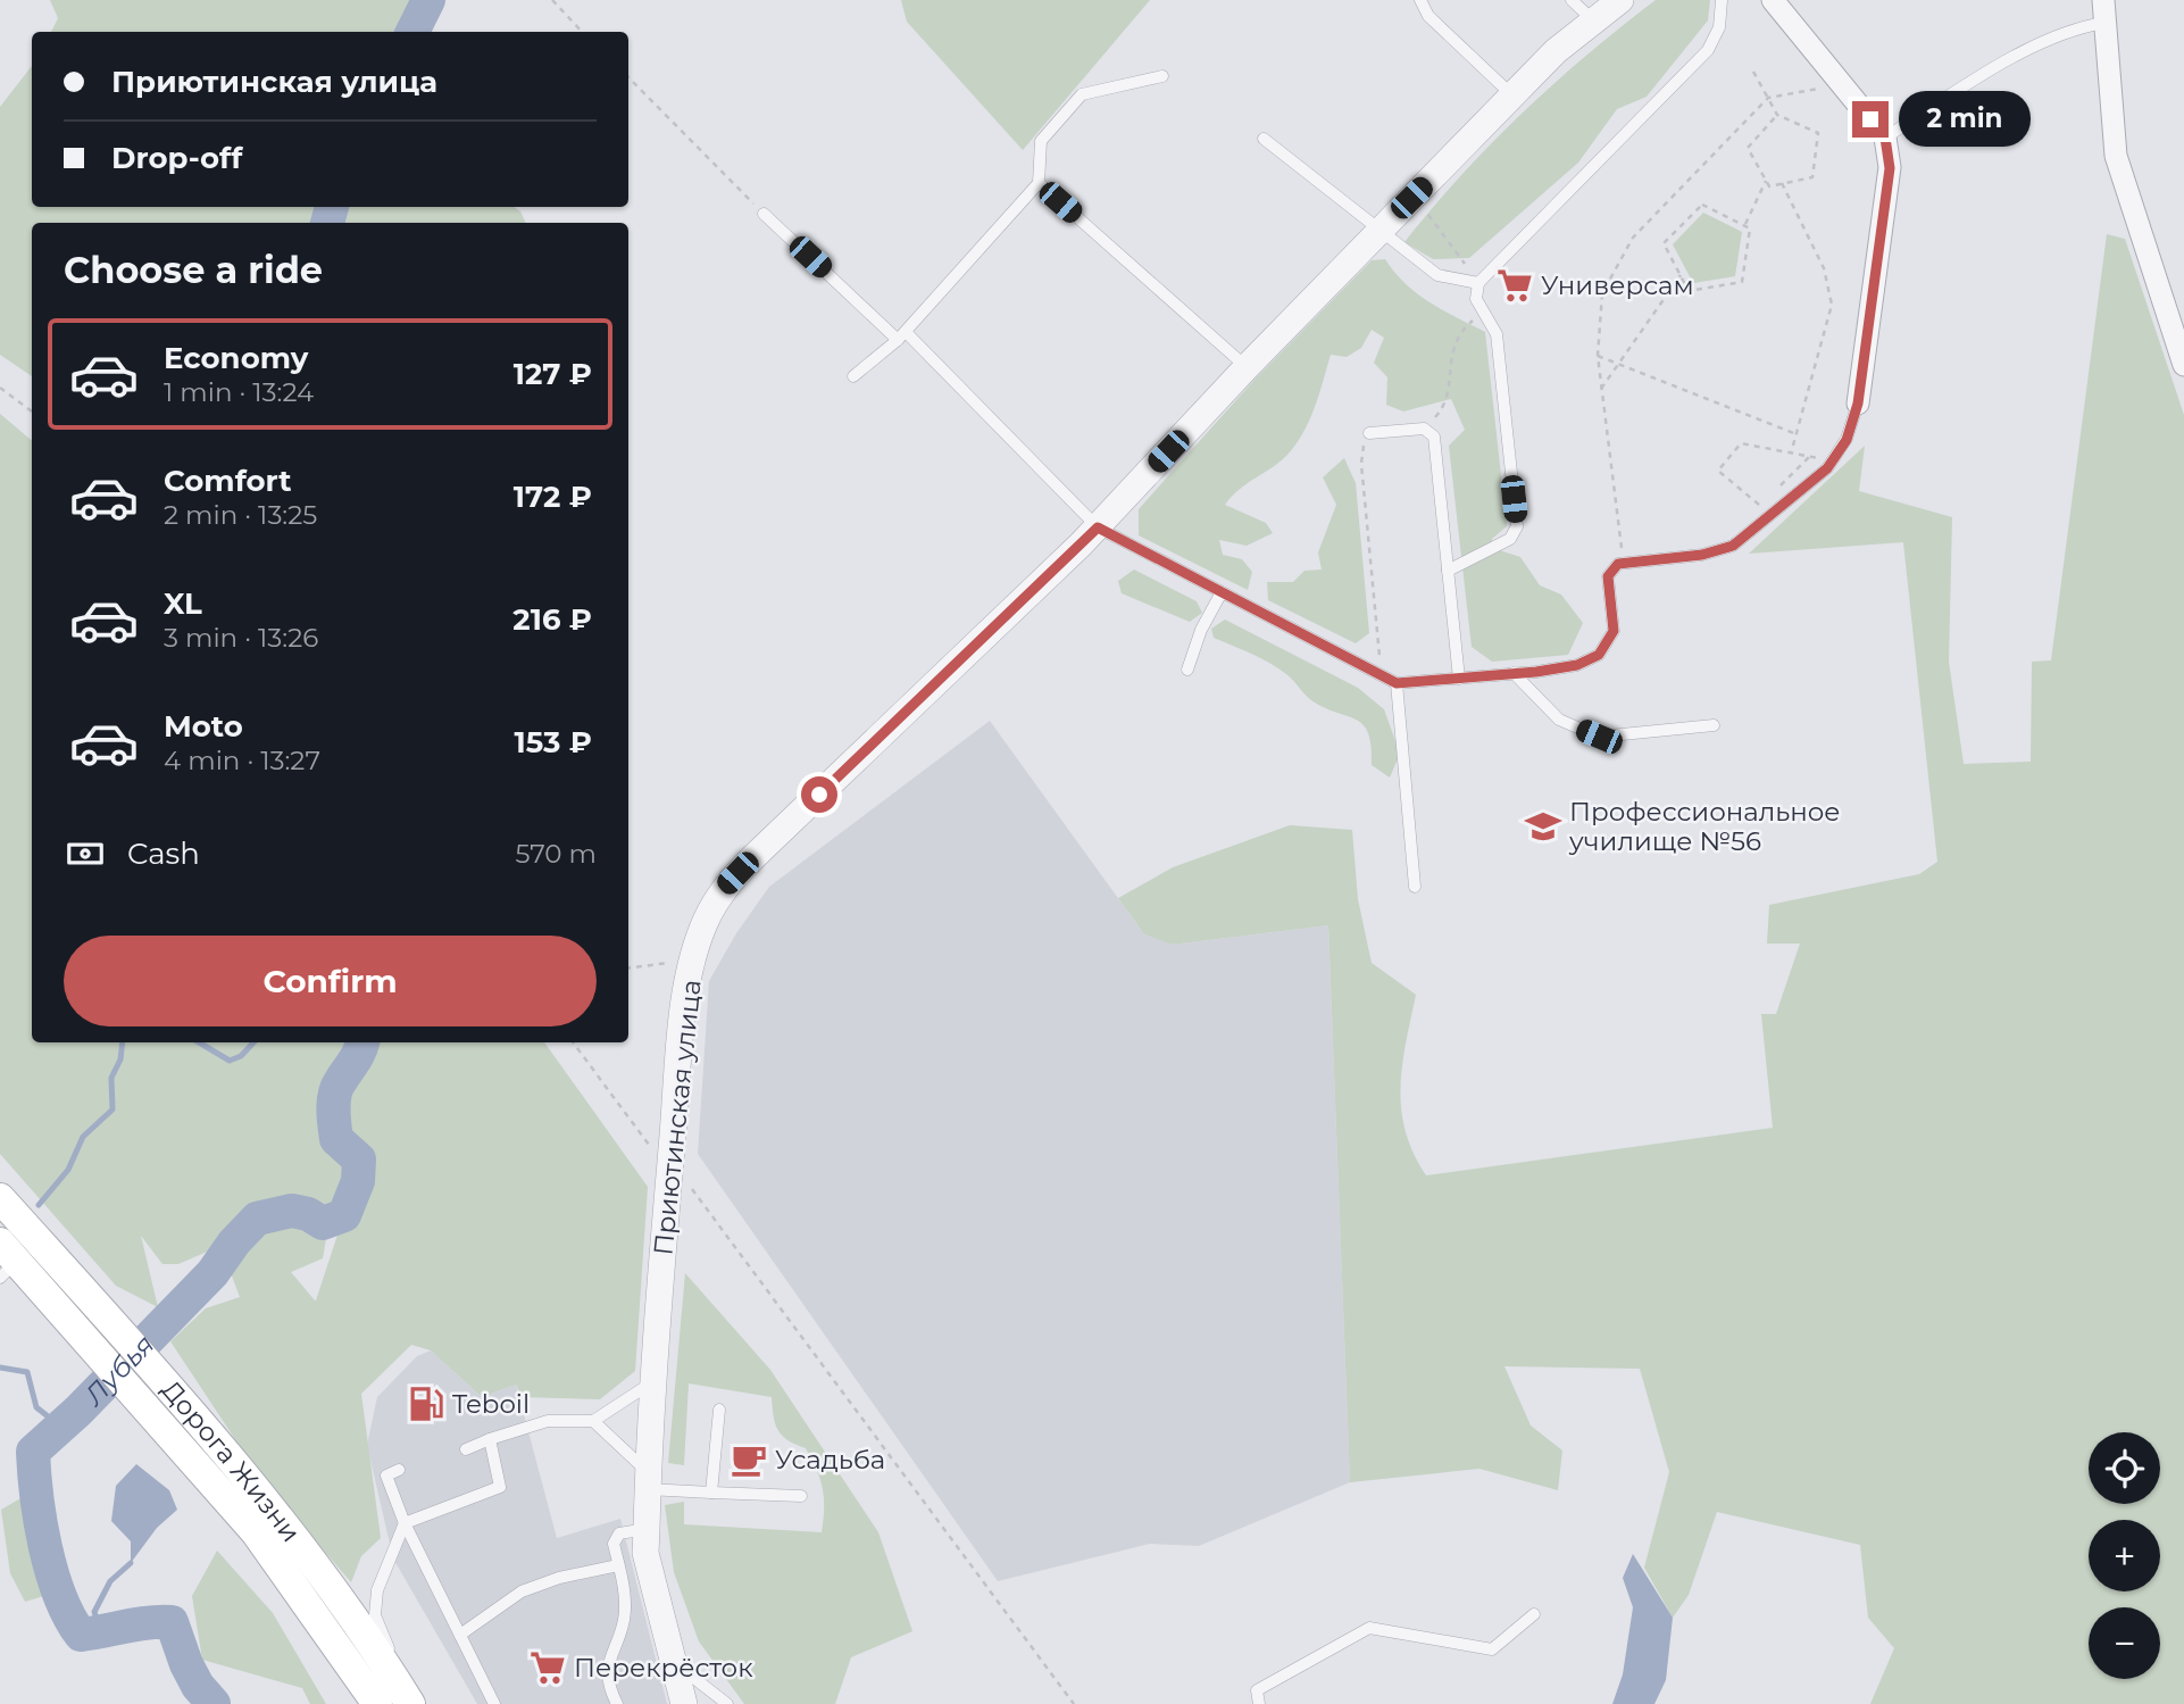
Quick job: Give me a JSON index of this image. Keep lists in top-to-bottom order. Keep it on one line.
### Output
{"streets":{"main road":["Дорога Жизни"],"street":["Приютинская улица"]},"water":["Лубья"],"places":{"supermarket":["Универсам","Перекрёсток"],"school or university":["Профессиональное училище №56"],"fuel station":["Teboil"],"cafe":["Усадьба"]},"page":{"banner":["Приютинская улица","Drop-off"],"bubble":"2 min","heading":"Choose a ride","list":[{"name":"Economy","note":"1 min · 13:24","value":"127 ₽"},{"name":"Comfort","note":"2 min · 13:25","value":"172 ₽"},{"name":"XL","note":"3 min · 13:26","value":"216 ₽"},{"name":"Moto","note":"4 min · 13:27","value":"153 ₽"}],"pay":["Cash","570 m"],"buttons":"Confirm","map_buttons":["+","−"]}}
